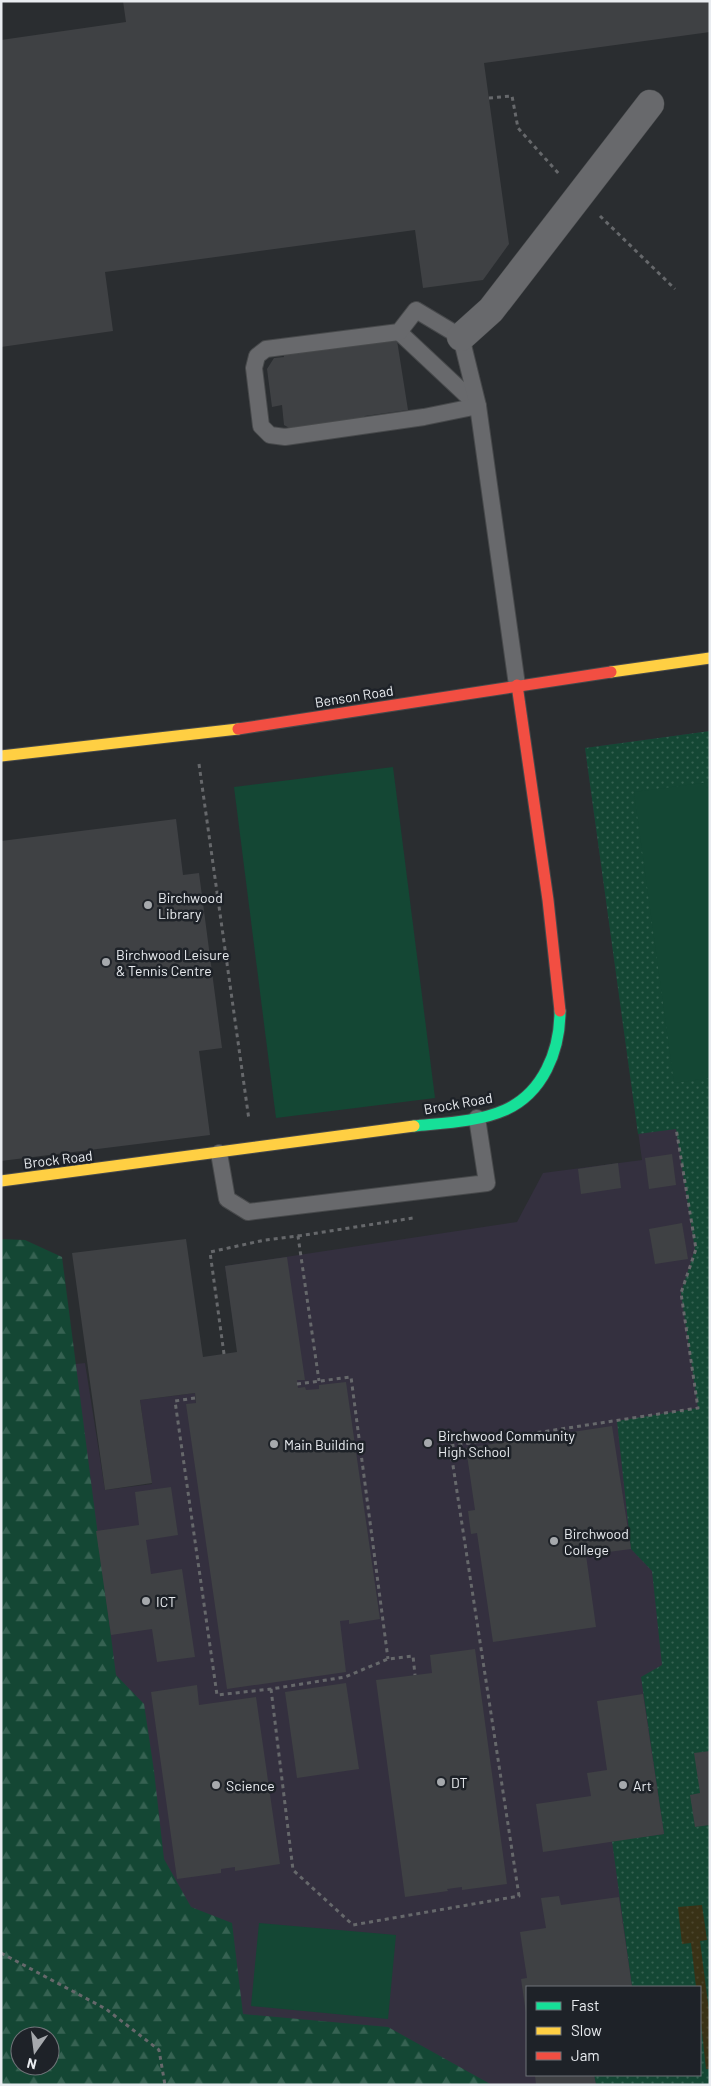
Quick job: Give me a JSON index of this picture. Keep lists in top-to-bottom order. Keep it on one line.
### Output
{"streets":{"street":["Benson Road","Brock Road"]},"crossings":[["Benson Road","Brock Road"]],"places":["Birchwood Library","Birchwood Leisure & Tennis Centre","Birchwood Community High School","Main Building","Birchwood College","ICT","DT","Science","Art"],"legend":["Fast","Slow","Jam"],"north":"bottom"}
